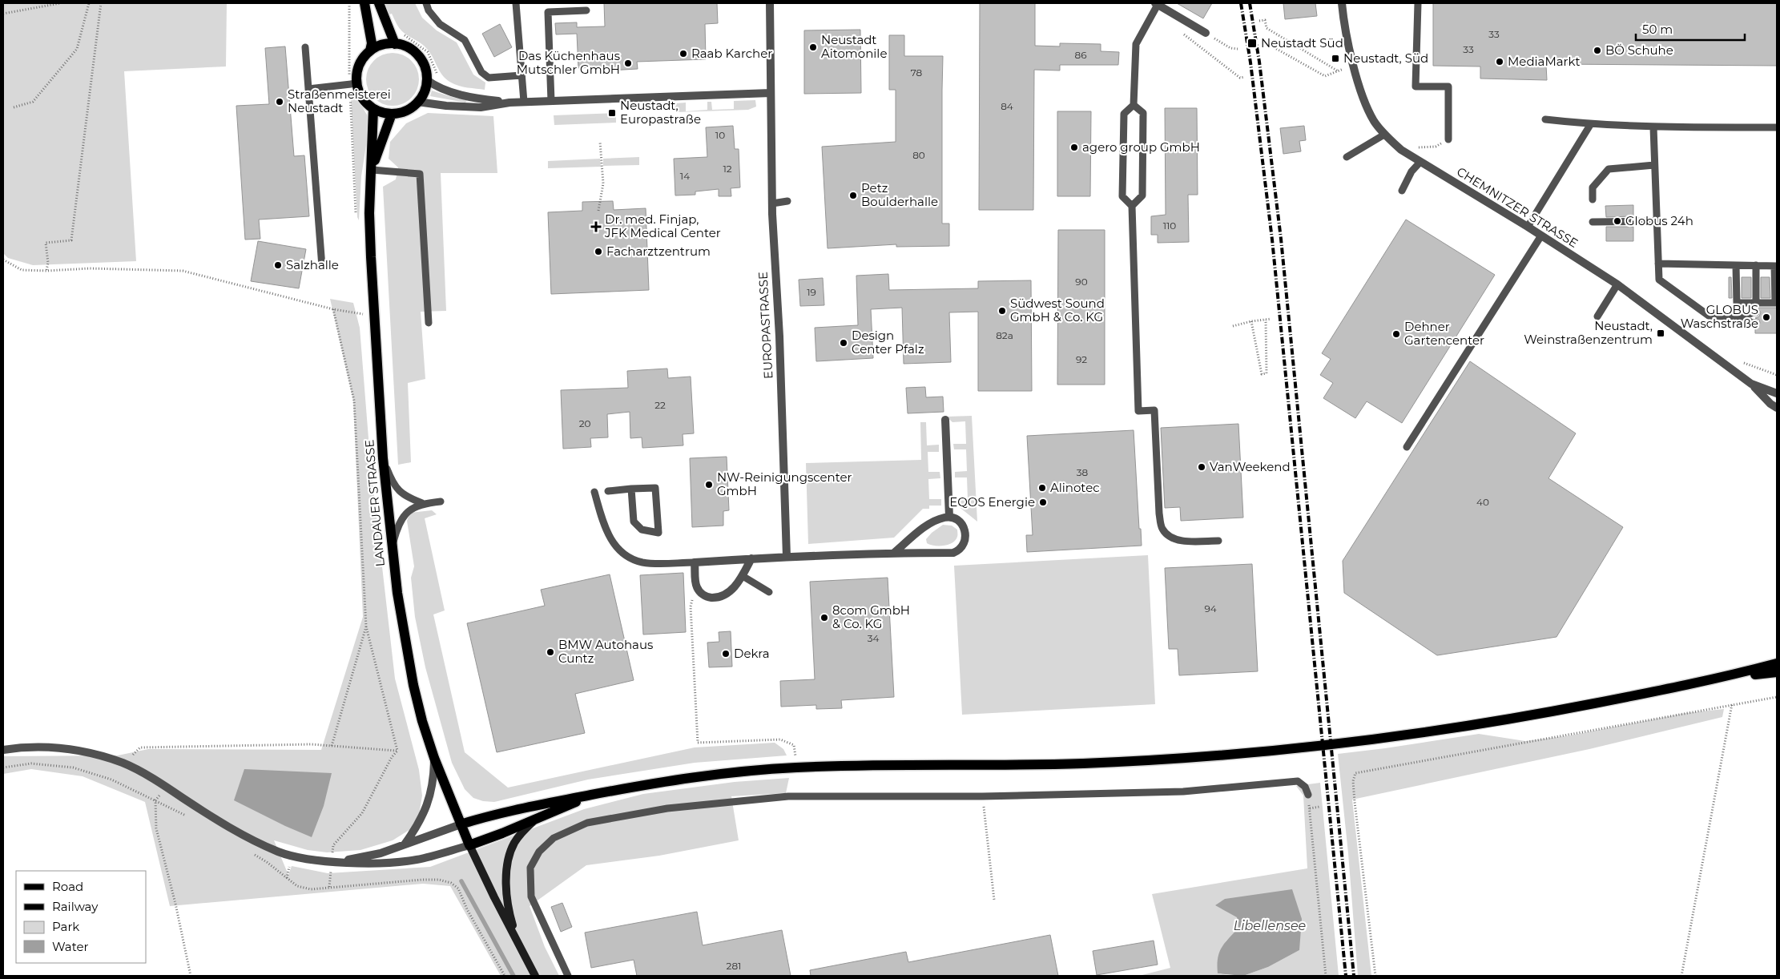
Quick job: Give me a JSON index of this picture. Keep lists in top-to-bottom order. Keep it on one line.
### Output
{"streets":{"main road":["LANDAUER STRASSE"],"street":["CHEMNITZER STRASSE","EUROPASTRASSE"]},"water":["Libellensee"],"places":{"transit":["Neustadt Süd","Neustadt, Süd","Neustadt, Europastraße","Neustadt, Weinstraßenzentrum"],"other":["Neustadt Aitomonile","BÖ Schuhe","Raab Karcher","MediaMarkt","Das Küchenhaus Mutschler GmbH","Straßenmeisterei Neustadt","agero group GmbH","Petz Boulderhalle","Globus 24h","Facharztzentrum","Salzhalle","Südwest Sound GmbH & Co. KG","GLOBUS Waschstraße","Dehner Gartencenter","Design Center Pfalz","VanWeekend","NW-Reinigungscenter GmbH","Alinotec","EQOS Energie","8com GmbH & Co. KG","BMW Autohaus Cuntz","Dekra"],"health":["Dr. med. Finjap, JFK Medical Center"]},"house_numbers":["33","33","86","78","84","10","80","12","14","110","90","19","82a","92","22","20","38","40","94","34","281"],"legend":["Road","Railway","Park","Water"],"scale_bar":"50 m"}
